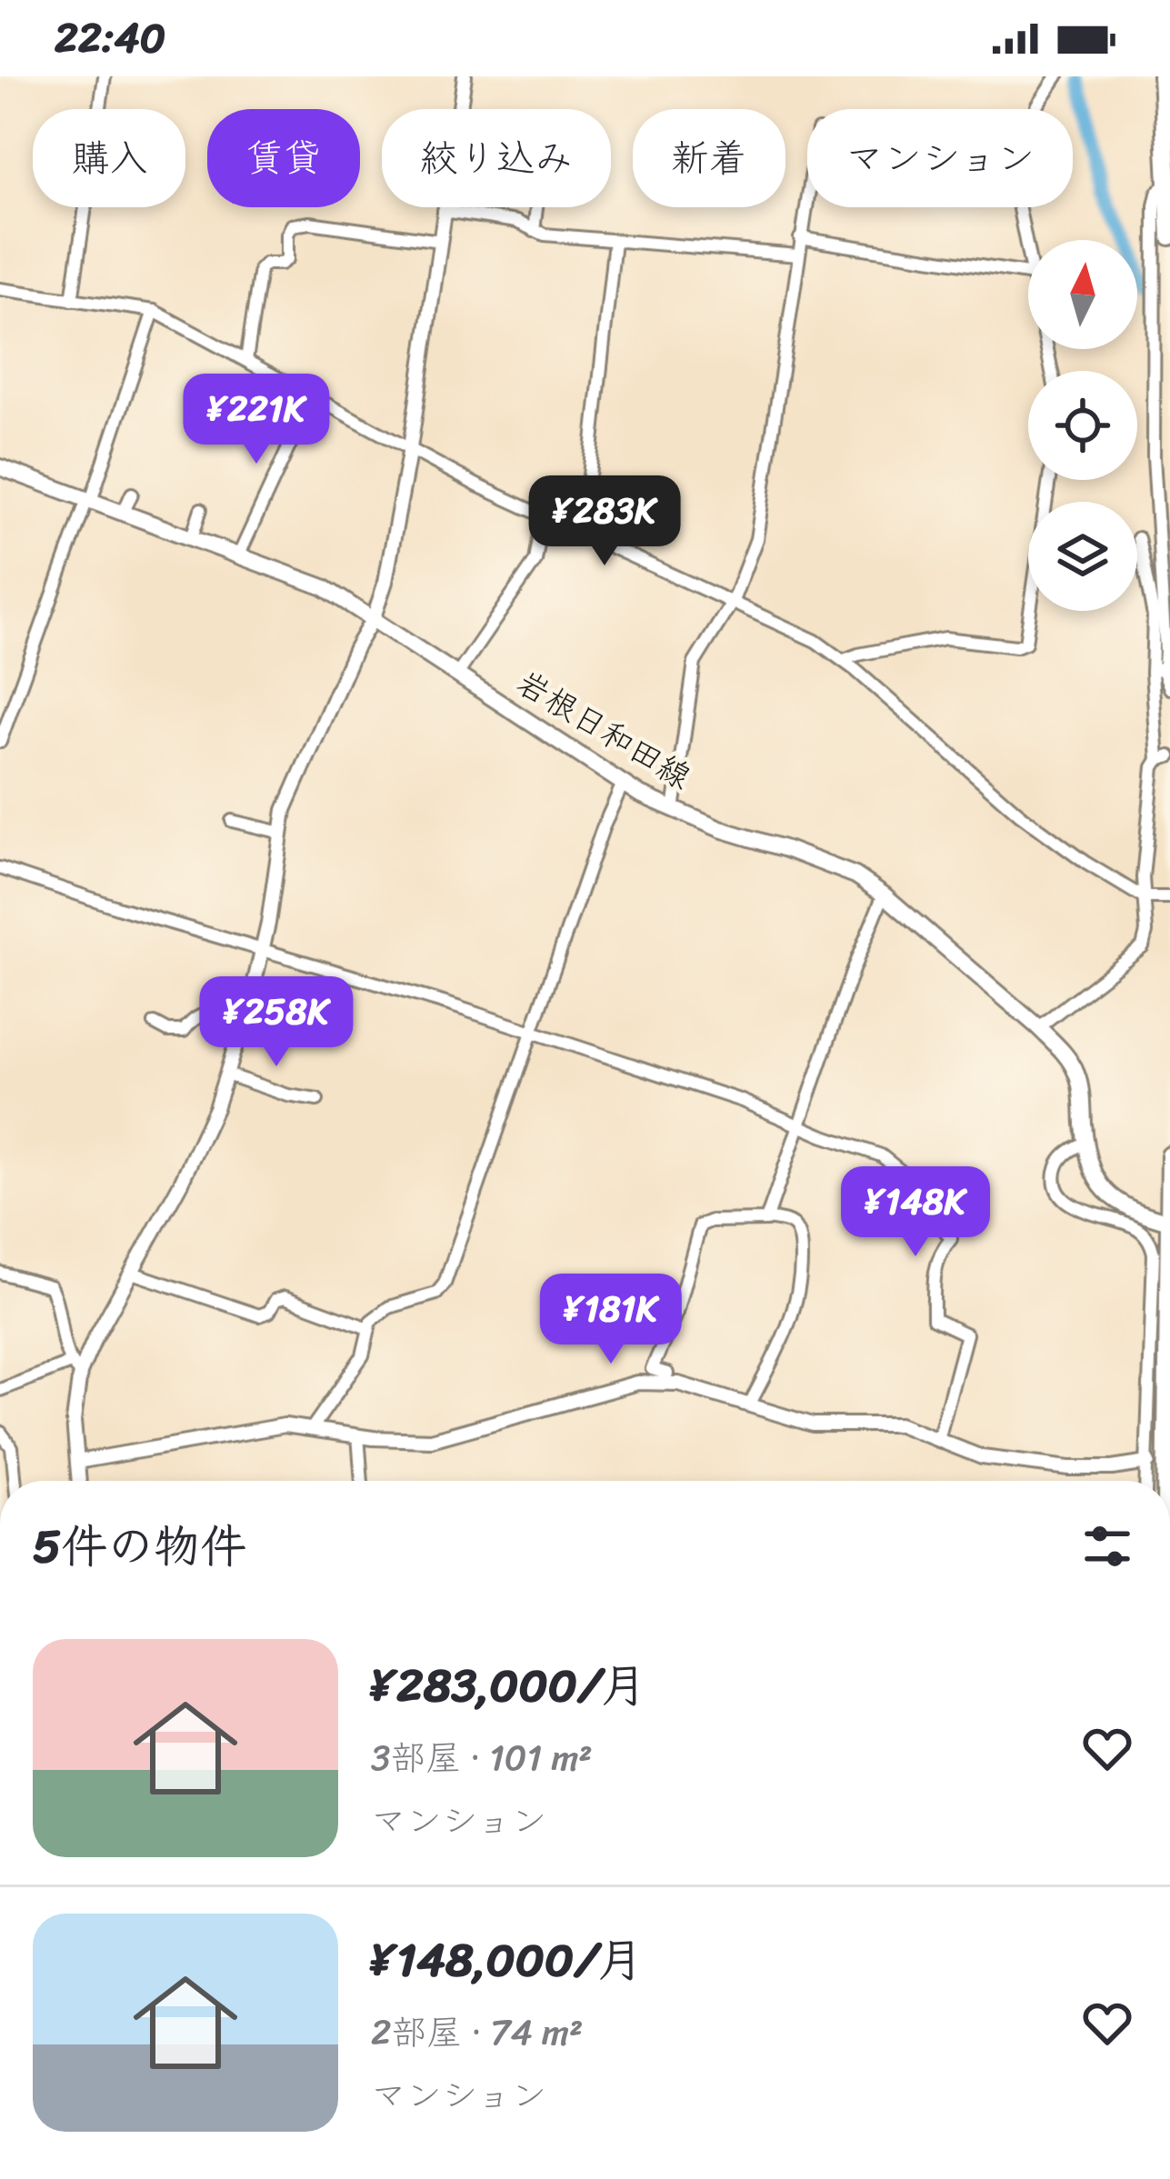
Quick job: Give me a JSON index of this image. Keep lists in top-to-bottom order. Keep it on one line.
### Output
{"streets":{"main road":["岩根日和田線"]},"north":"top","page":{"status":"22:40","chip":["購入","賃貸","絞り込み","新着","マンション"],"price":["¥221K","¥283K","¥258K","¥148K","¥181K"],"heading":"5件の物件","list":[{"name":"¥283,000/月","note":"3部屋 · 101 m² · マンション"},{"name":"¥148,000/月","note":"2部屋 · 74 m² · マンション"}]}}
